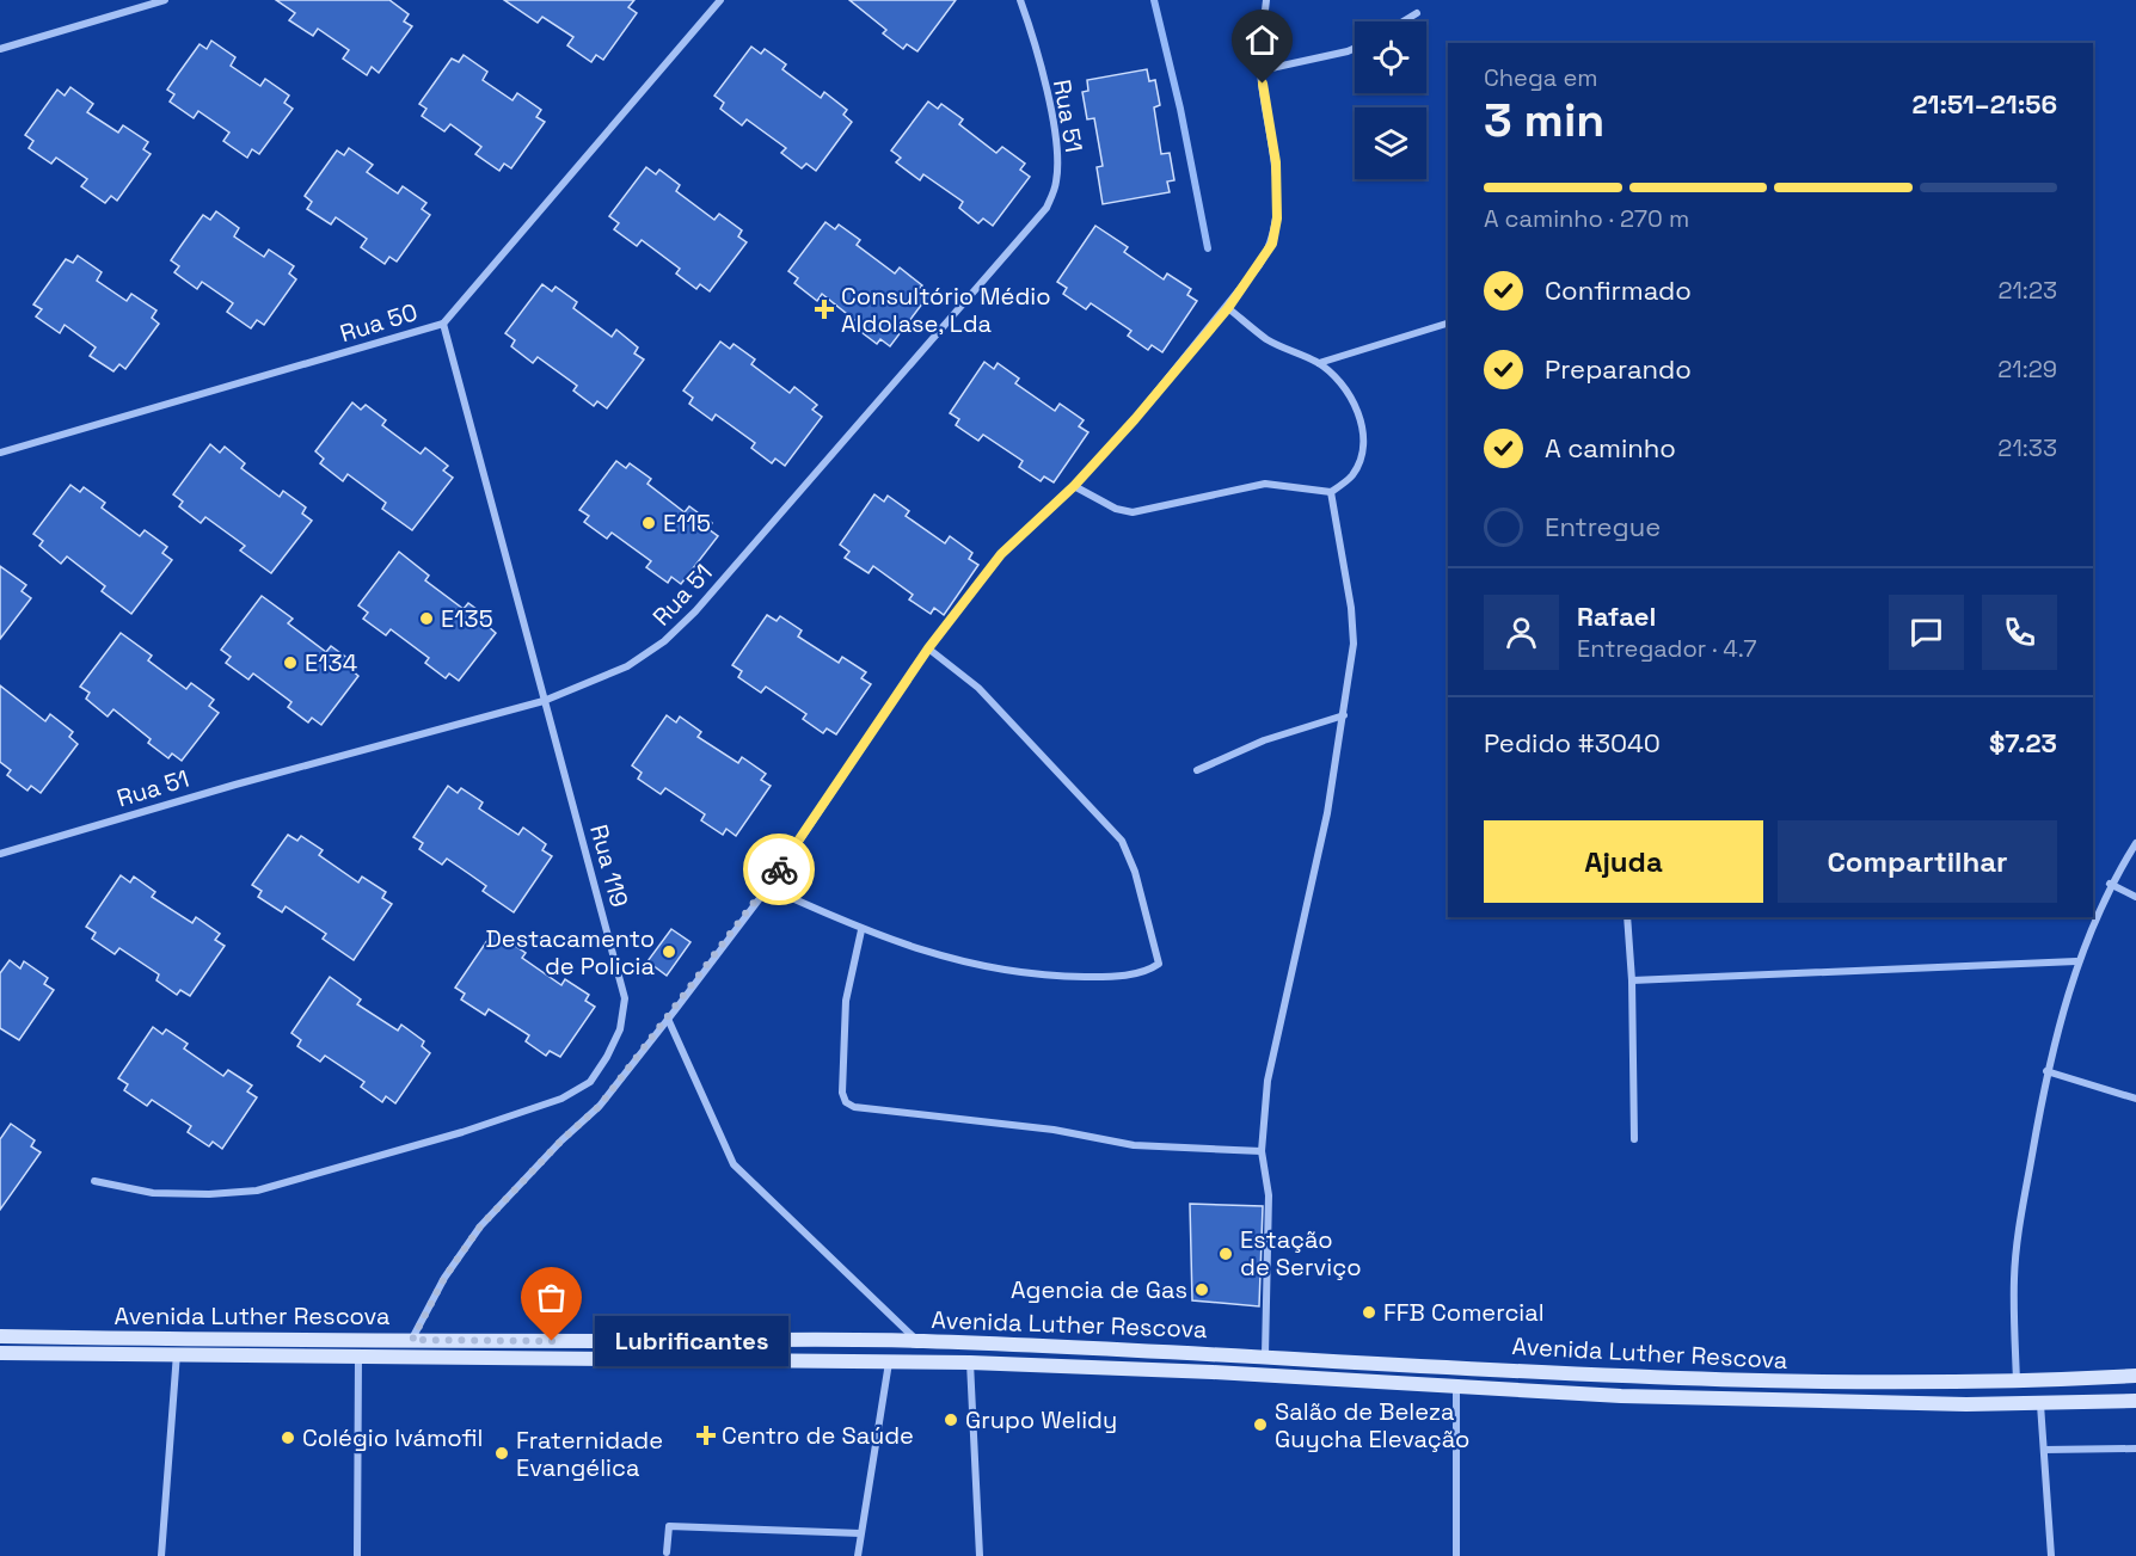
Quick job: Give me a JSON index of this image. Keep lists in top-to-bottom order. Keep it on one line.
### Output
{"streets":{"main road":["Avenida Luther Rescova"],"street":["Rua 51","Rua 50","Rua 119"]},"crossings":[["Rua 51","Rua 119"],["Rua 50","Rua 119"]],"places":{"health":["Consultório Médio Aldolase, Lda","Centro de Saúde"],"other":["E115","E135","E134","Destacamento de Policia","Estação de Serviço","Agencia de Gas","FFB Comercial","Lubrificantes","Grupo Welidy","Salão de Beleza Guycha Elevação","Colégio Ivámofil","Fraternidade Evangélica"]},"page":{"heading":["3 min","Chega em","21:51–21:56"],"panel":["Rafael","Entregador · 4.7","Pedido #3040","$7.23"],"bar":"A caminho · 270 m","list":[["Confirmado","21:23"],["Preparando","21:29"],["A caminho","21:33"],"Entregue"],"buttons":["Ajuda","Compartilhar"],"bubble":"Lubrificantes"}}
